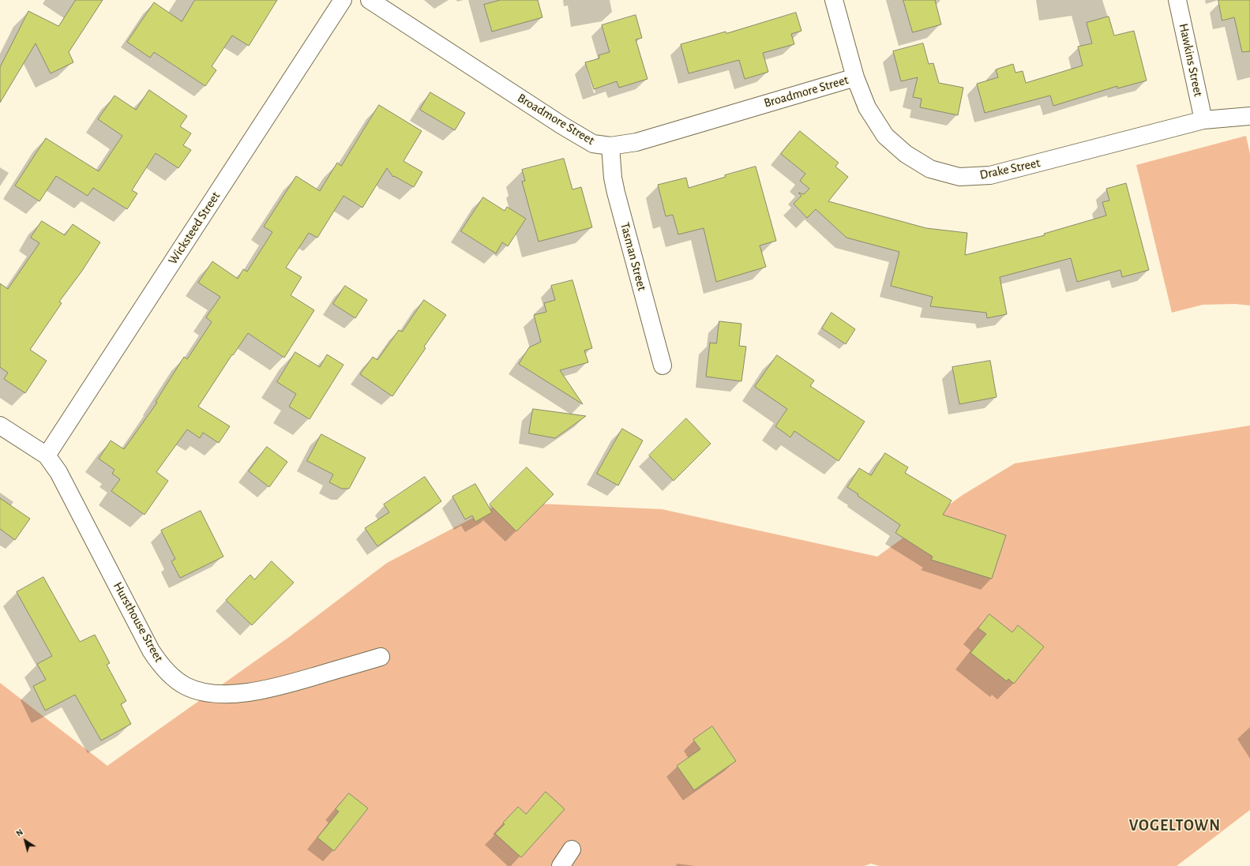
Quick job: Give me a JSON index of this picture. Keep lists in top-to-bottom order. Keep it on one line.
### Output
{"streets":{"street":["Hawkins Street","Broadmore Street","Drake Street","Wicksteed Street","Tasman Street","Hursthouse Street"]},"crossings":[["Hawkins Street","Drake Street"],["Broadmore Street","Drake Street"],["Broadmore Street","Tasman Street"],["Wicksteed Street","Hursthouse Street"]],"districts":["VOGELTOWN"],"north":"top left"}
